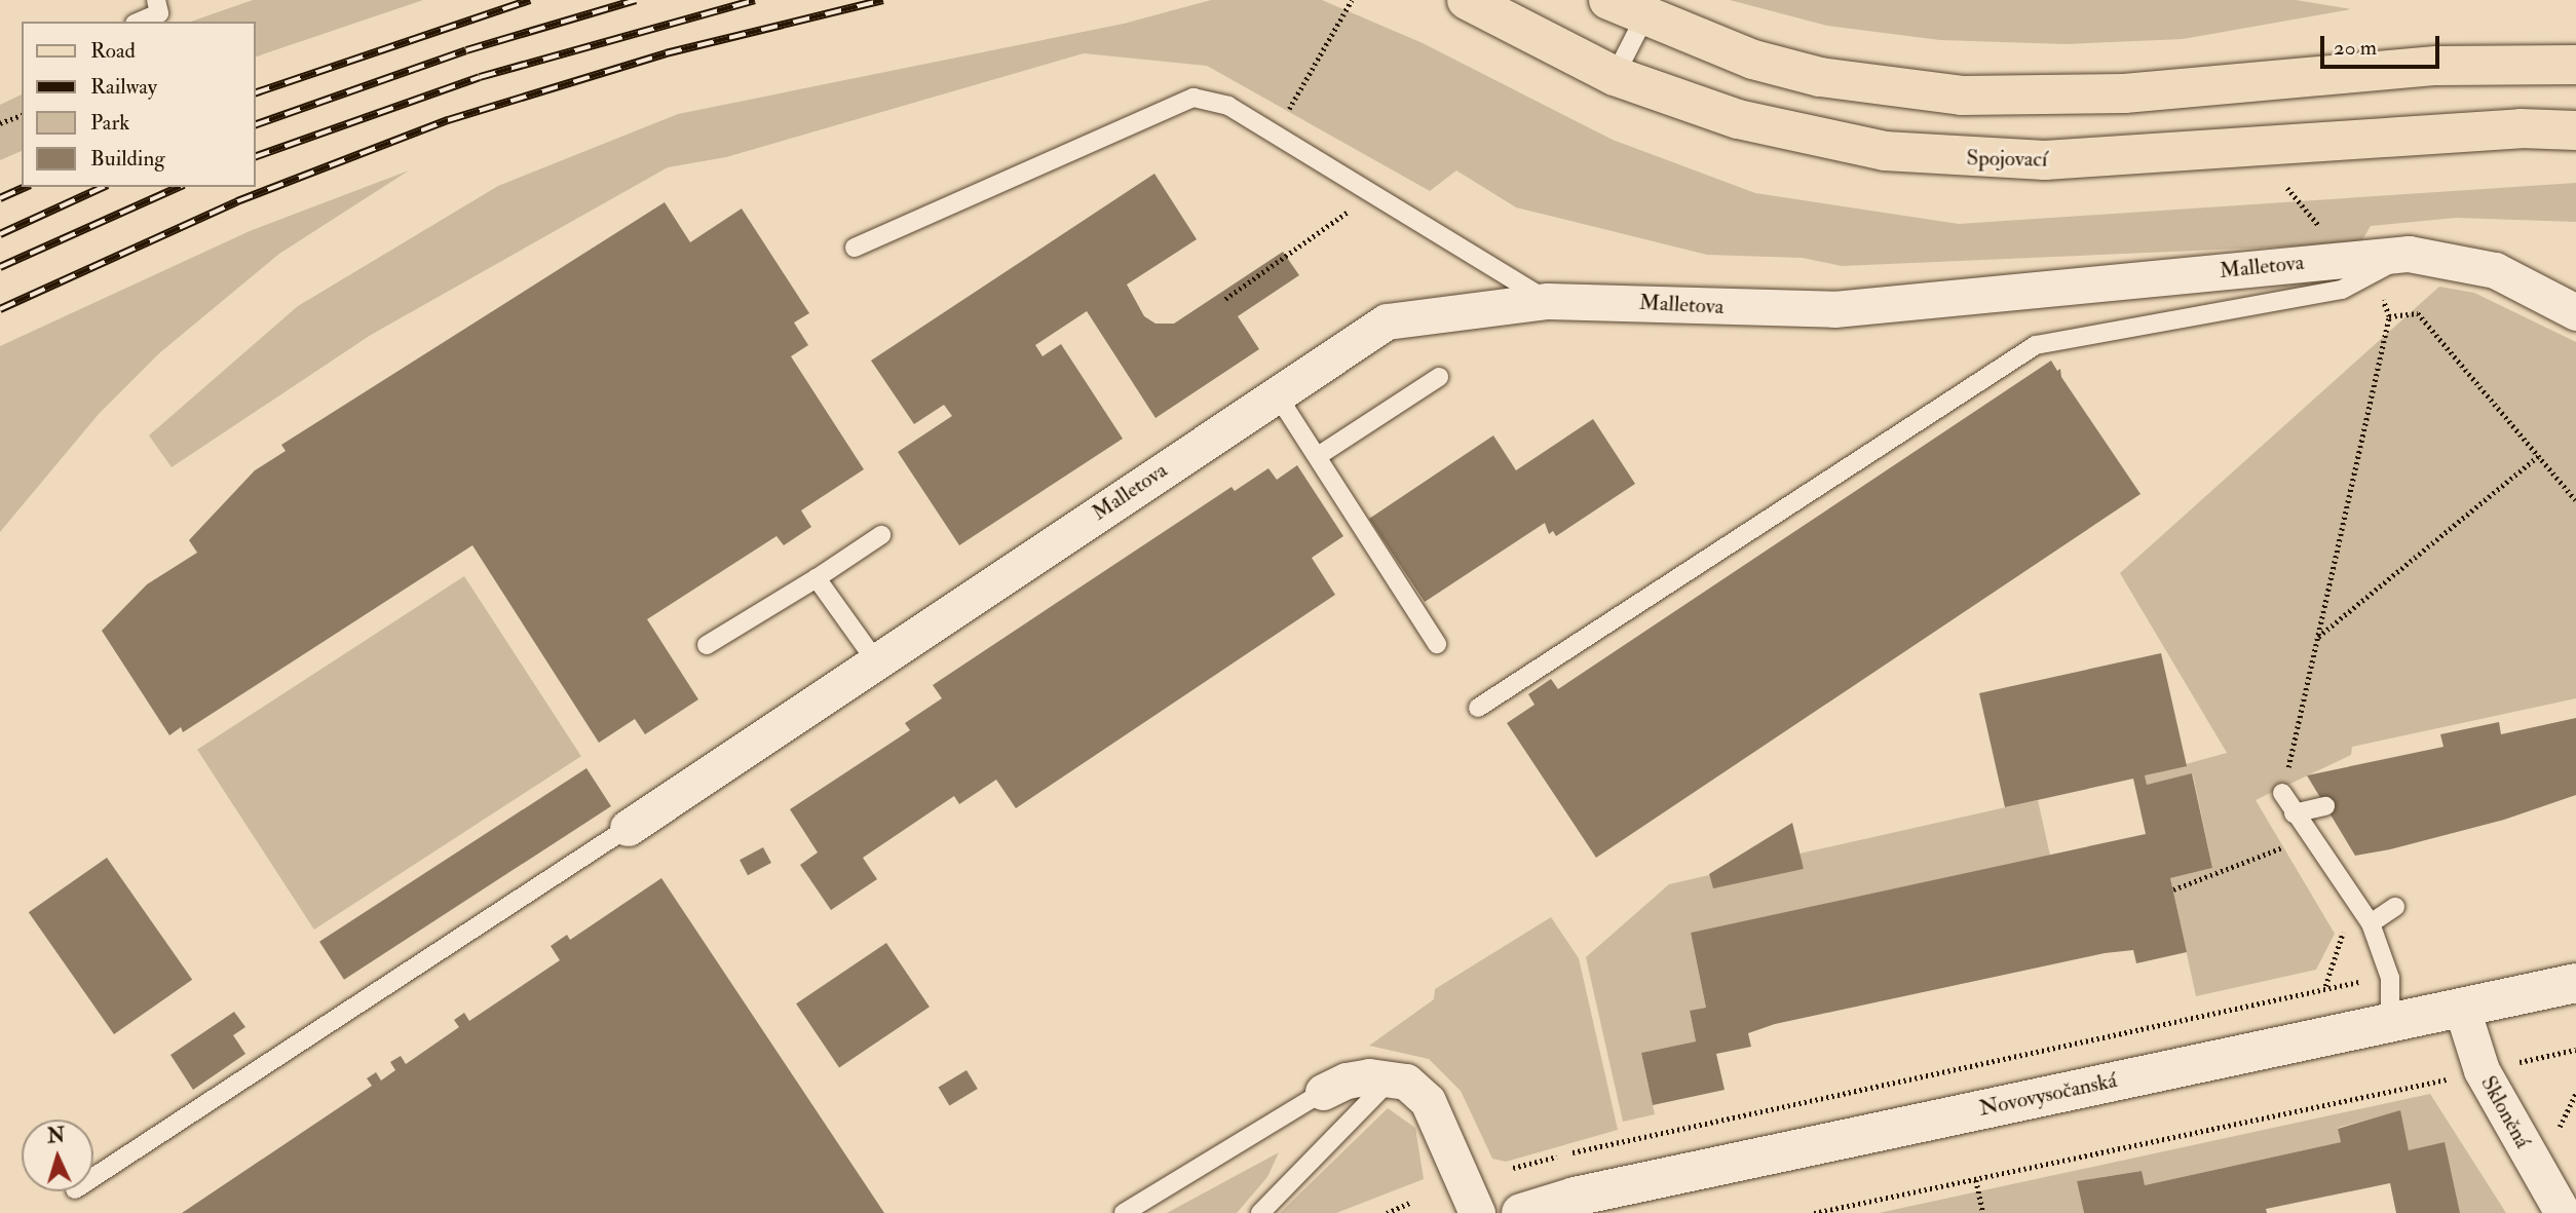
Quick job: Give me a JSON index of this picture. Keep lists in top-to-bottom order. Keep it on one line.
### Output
{"streets":{"main road":["Spojovací","Novovysočanská"],"street":["Malletova","Skloněná"]},"crossings":[["Novovysočanská","Skloněná"]],"legend":["Road","Railway","Park","Building"],"scale_bar":"20 m","north":"top"}
